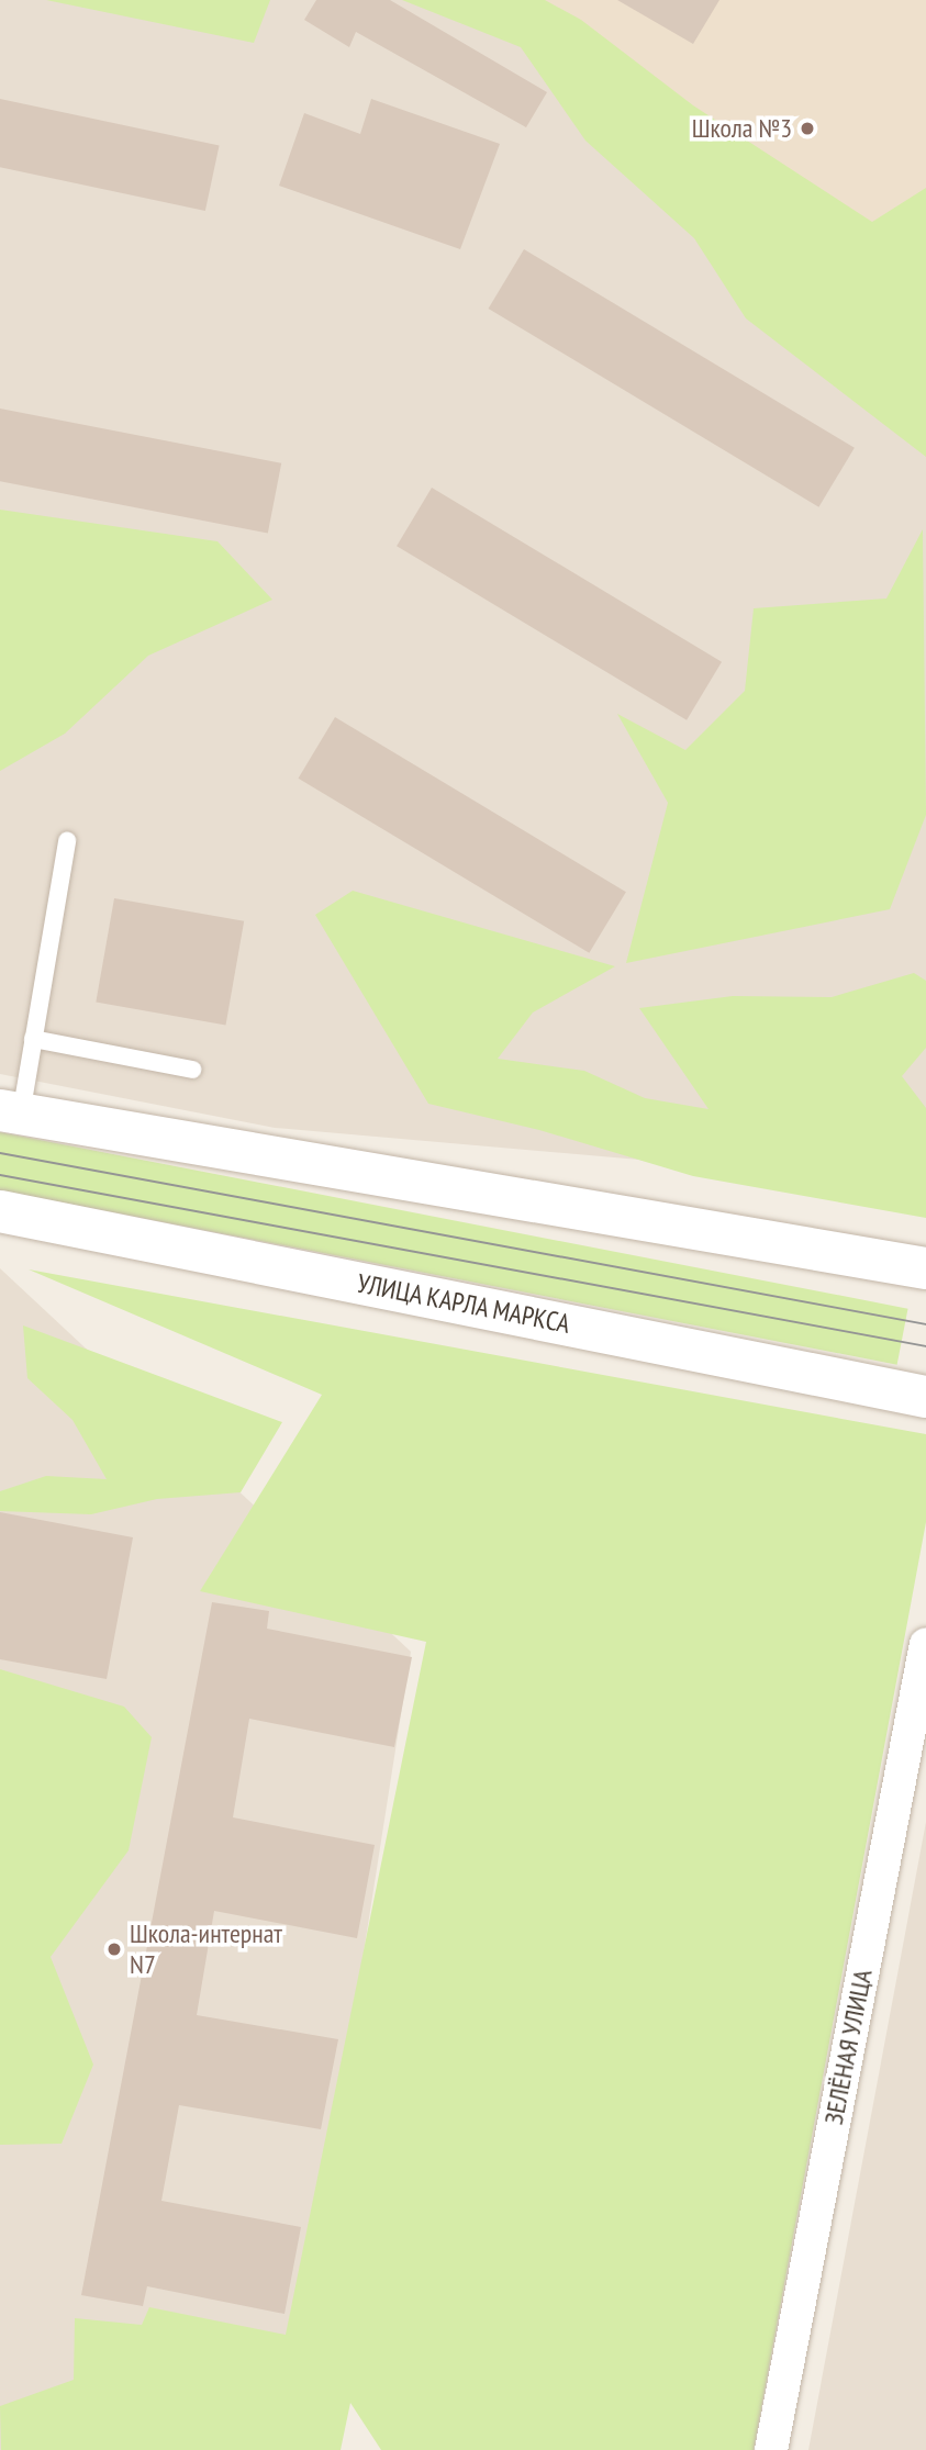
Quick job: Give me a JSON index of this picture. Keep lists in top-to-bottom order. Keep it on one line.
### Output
{"streets":{"street":["УЛИЦА КАРЛА МАРКСА","ЗЕЛЁНАЯ УЛИЦА"]},"places":["Школа №3","Школа-интернат N7"]}
